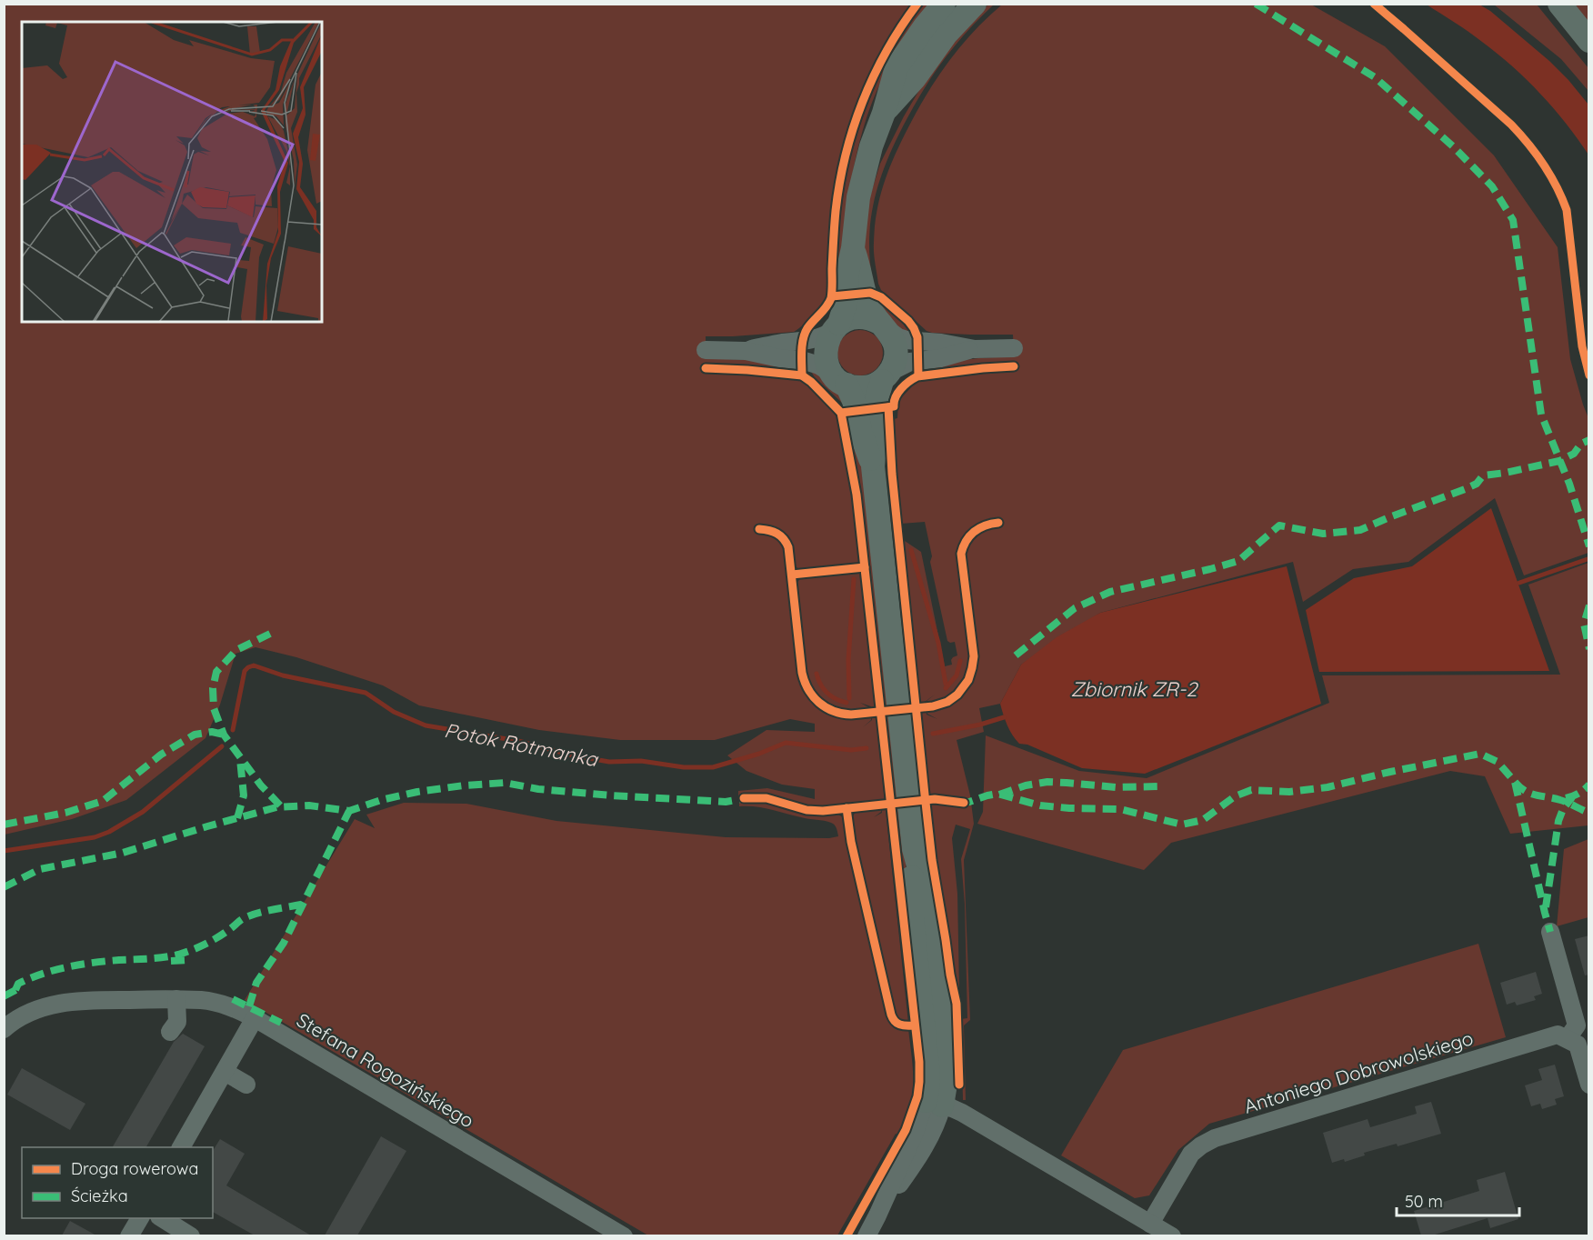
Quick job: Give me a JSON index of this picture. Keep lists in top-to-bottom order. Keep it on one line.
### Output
{"streets":{"street":["Stefana Rogozińskiego","Antoniego Dobrowolskiego"]},"water":["Zbiornik ZR-2","Potok Rotmanka"],"legend":["Droga rowerowa","Ścieżka"],"scale_bar":"50 m"}
